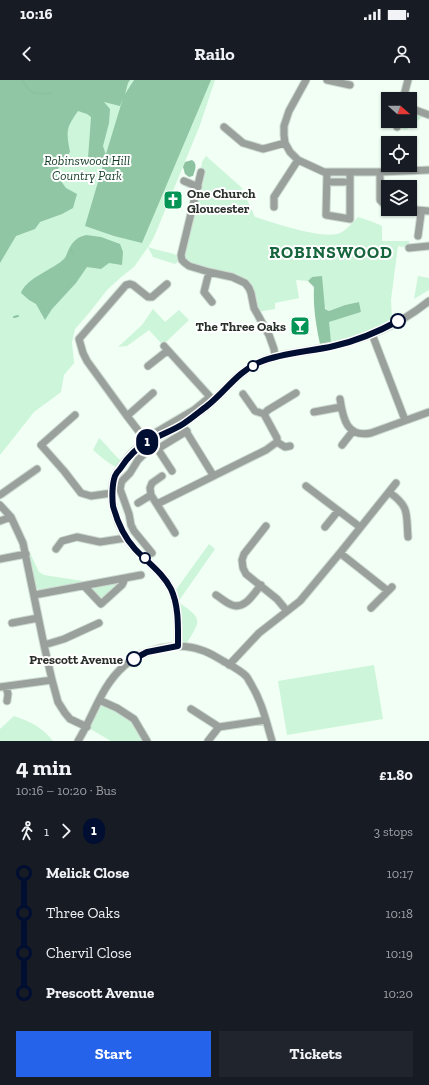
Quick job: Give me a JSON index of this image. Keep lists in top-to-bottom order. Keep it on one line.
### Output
{"districts":["ROBINSWOOD"],"parks":["Robinswood Hill Country Park"],"places":{"church":["One Church Gloucester"],"bar":["The Three Oaks"],"other":["Prescott Avenue"]},"lines":["bus line 1"],"north":"right","page":{"status":"10:16","header":"Railo","on_map":"1","heading":["4 min","10:16 – 10:20 · Bus","£1.80"],"legs":["1","1","3 stops"],"list":[{"name":"Melick Close","value":"10:17"},{"name":"Three Oaks","value":"10:18"},{"name":"Chervil Close","value":"10:19"},{"name":"Prescott Avenue","value":"10:20"}],"buttons":["Start","Tickets"]}}
